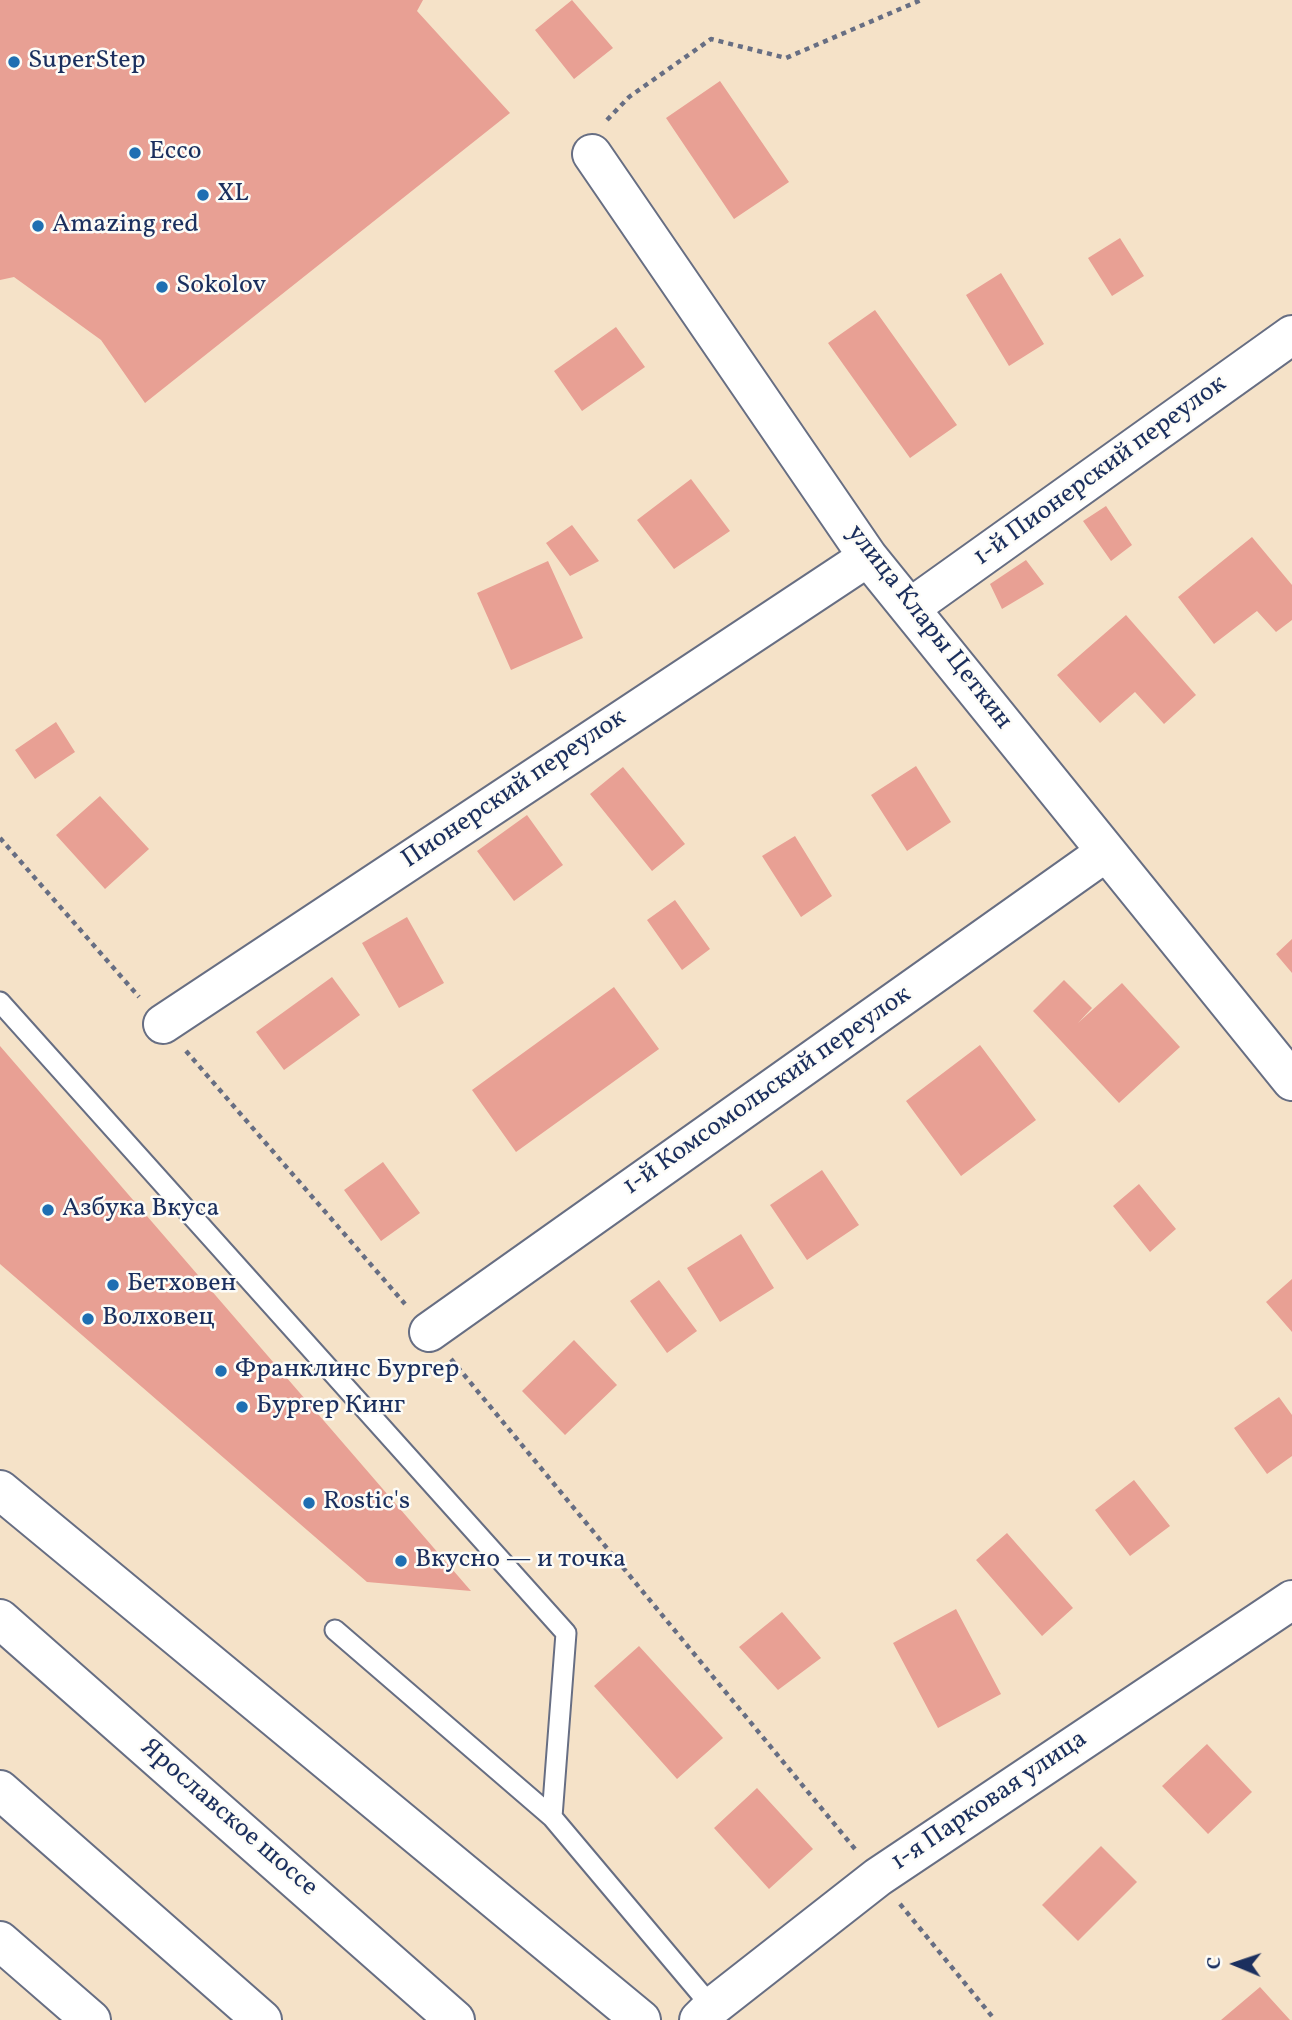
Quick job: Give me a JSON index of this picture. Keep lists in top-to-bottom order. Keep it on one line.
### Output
{"streets":{"main road":["1-й Пионерский переулок","улица Клары Цеткин","Пионерский переулок","1-й Комсомольский переулок","1-я Парковая улица","Ярославское шоссе"]},"crossings":[["1-й Пионерский переулок","улица Клары Цеткин"],["улица Клары Цеткин","Пионерский переулок"],["улица Клары Цеткин","1-й Комсомольский переулок"]],"places":["SuperStep","Ecco","XL","Amazing red","Sokolov","Азбука Вкуса","Бетховен","Волховец","Франклинс Бургер","Бургер Кинг","Rostic's","Вкусно — и точка"],"north":"left"}
